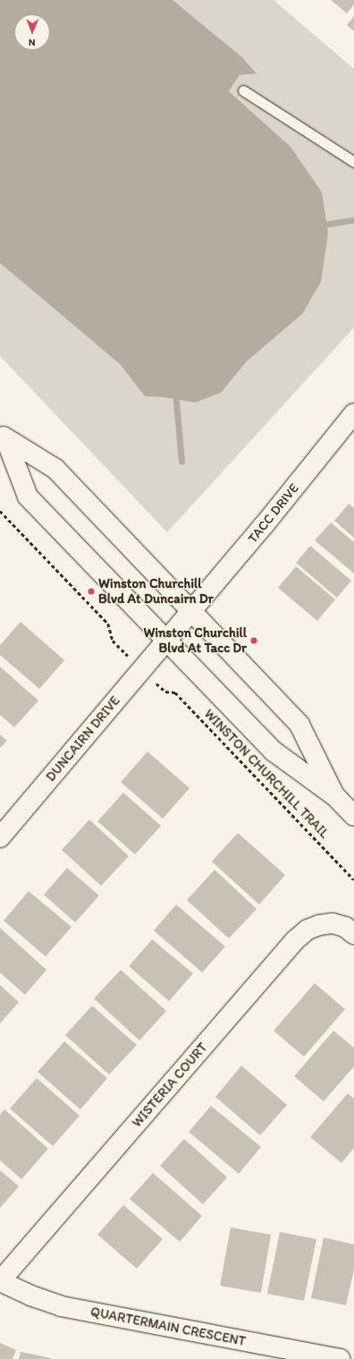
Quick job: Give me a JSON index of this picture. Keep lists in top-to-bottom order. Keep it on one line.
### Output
{"streets":{"street":["TACC DRIVE","DUNCAIRN DRIVE","WISTERIA COURT","QUARTERMAIN CRESCENT"],"path":["WINSTON CHURCHILL TRAIL"]},"crossings":[["TACC DRIVE","DUNCAIRN DRIVE"],["WISTERIA COURT","QUARTERMAIN CRESCENT"]],"places":["Winston Churchill Blvd At Duncairn Dr","Winston Churchill Blvd At Tacc Dr"],"north":"bottom"}
